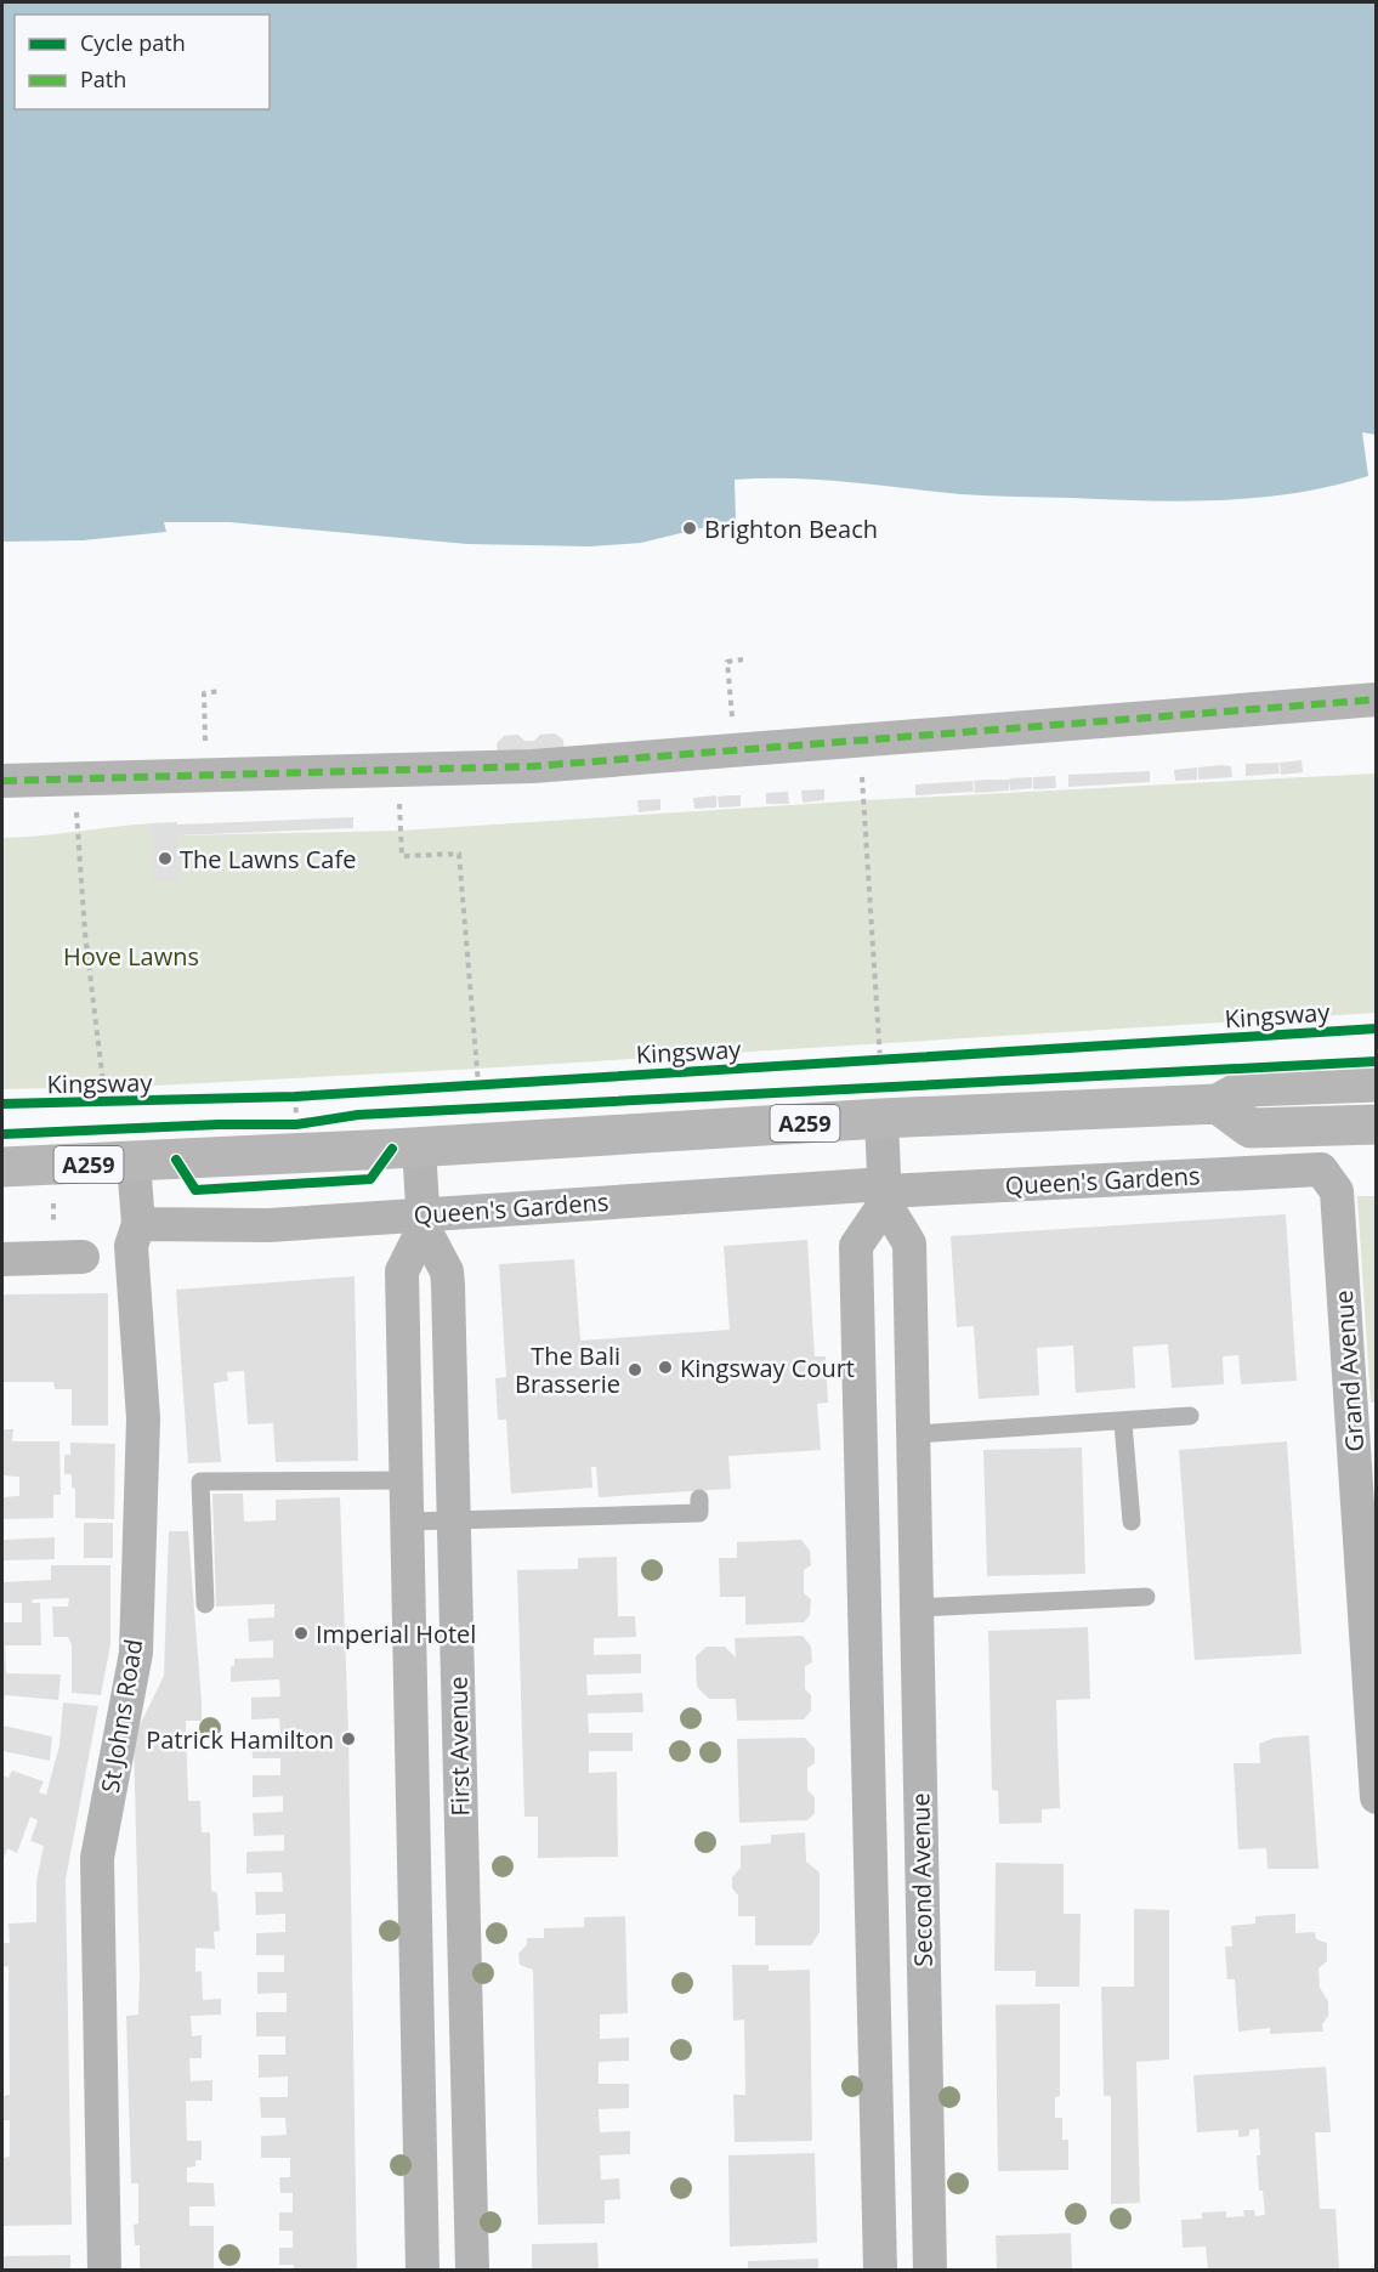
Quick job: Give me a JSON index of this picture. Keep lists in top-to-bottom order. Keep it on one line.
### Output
{"streets":{"main road":["A259"],"street":["Queen's Gardens","Grand Avenue","St Johns Road","First Avenue","Second Avenue"],"cycle path":["Kingsway"]},"crossings":[["A259","St Johns Road"],["A259","First Avenue"],["A259","Second Avenue"],["Queen's Gardens","Grand Avenue"],["Queen's Gardens","St Johns Road"],["Queen's Gardens","First Avenue"],["Queen's Gardens","Second Avenue"]],"parks":["Hove Lawns"],"places":["Brighton Beach","The Lawns Cafe","Kingsway Court","The Bali Brasserie","Imperial Hotel","Patrick Hamilton"],"legend":["Cycle path","Path"]}
